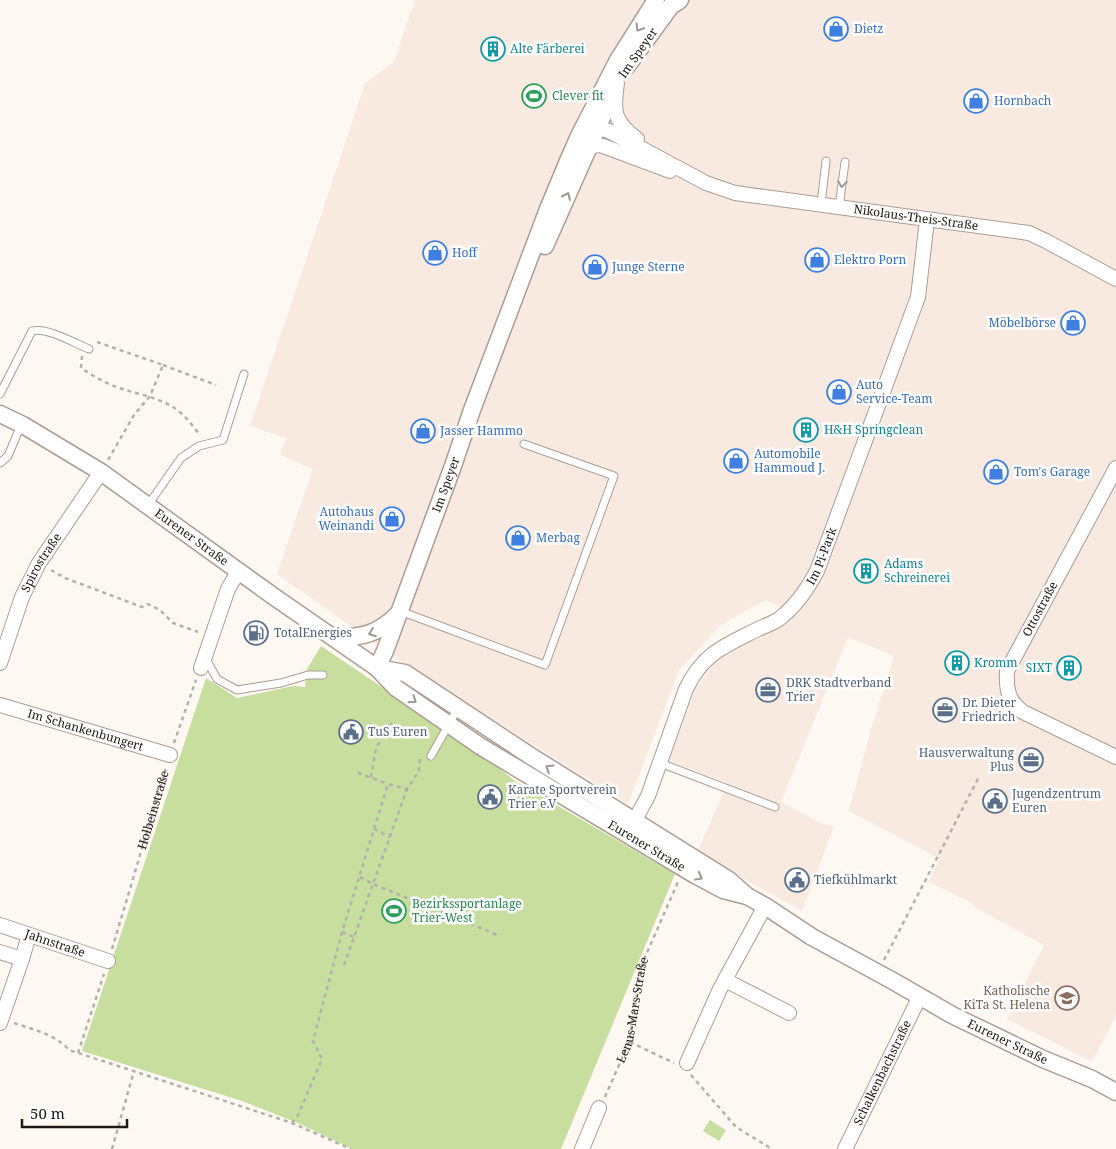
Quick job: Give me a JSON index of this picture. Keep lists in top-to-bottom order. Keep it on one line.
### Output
{"streets":{"street":["Im Speyer","Nikolaus-Theis-Straße","Eurener Straße","Im Pi-Park","Spirostraße","Ottostraße","Im Schankenbungert","Jahnstraße","Schalkenbachstraße"],"path":["Holbeinstraße","Lenus-Mars-Straße"]},"crossings":[["Im Speyer","Nikolaus-Theis-Straße"],["Im Speyer","Eurener Straße"],["Nikolaus-Theis-Straße","Im Pi-Park"],["Eurener Straße","Im Pi-Park"],["Eurener Straße","Spirostraße"],["Eurener Straße","Lenus-Mars-Straße"],["Eurener Straße","Schalkenbachstraße"],["Im Schankenbungert","Holbeinstraße"],["Holbeinstraße","Jahnstraße"]],"places":{"shop":["Dietz","Hornbach","Hoff","Elektro Porn","Junge Sterne","Möbelbörse","Auto Service-Team","Jasser Hammo","Automobile Hammoud J.","Tom's Garage","Autohaus Weinandi","Merbag"],"building":["Alte Färberei","H&H Springclean","Adams Schreinerei","Kromm","SIXT"],"sports":["Clever fit","Bezirkssportanlage Trier-West"],"fuel station":["TotalEnergies"],"office":["DRK Stadtverband Trier","Dr. Dieter Friedrich","Hausverwaltung Plus"],"public building":["TuS Euren","Karate Sportverein Trier e.V","Jugendzentrum Euren","Tiefkühlmarkt"],"school or university":["Katholische KiTa St. Helena"]},"scale_bar":"50 m"}
